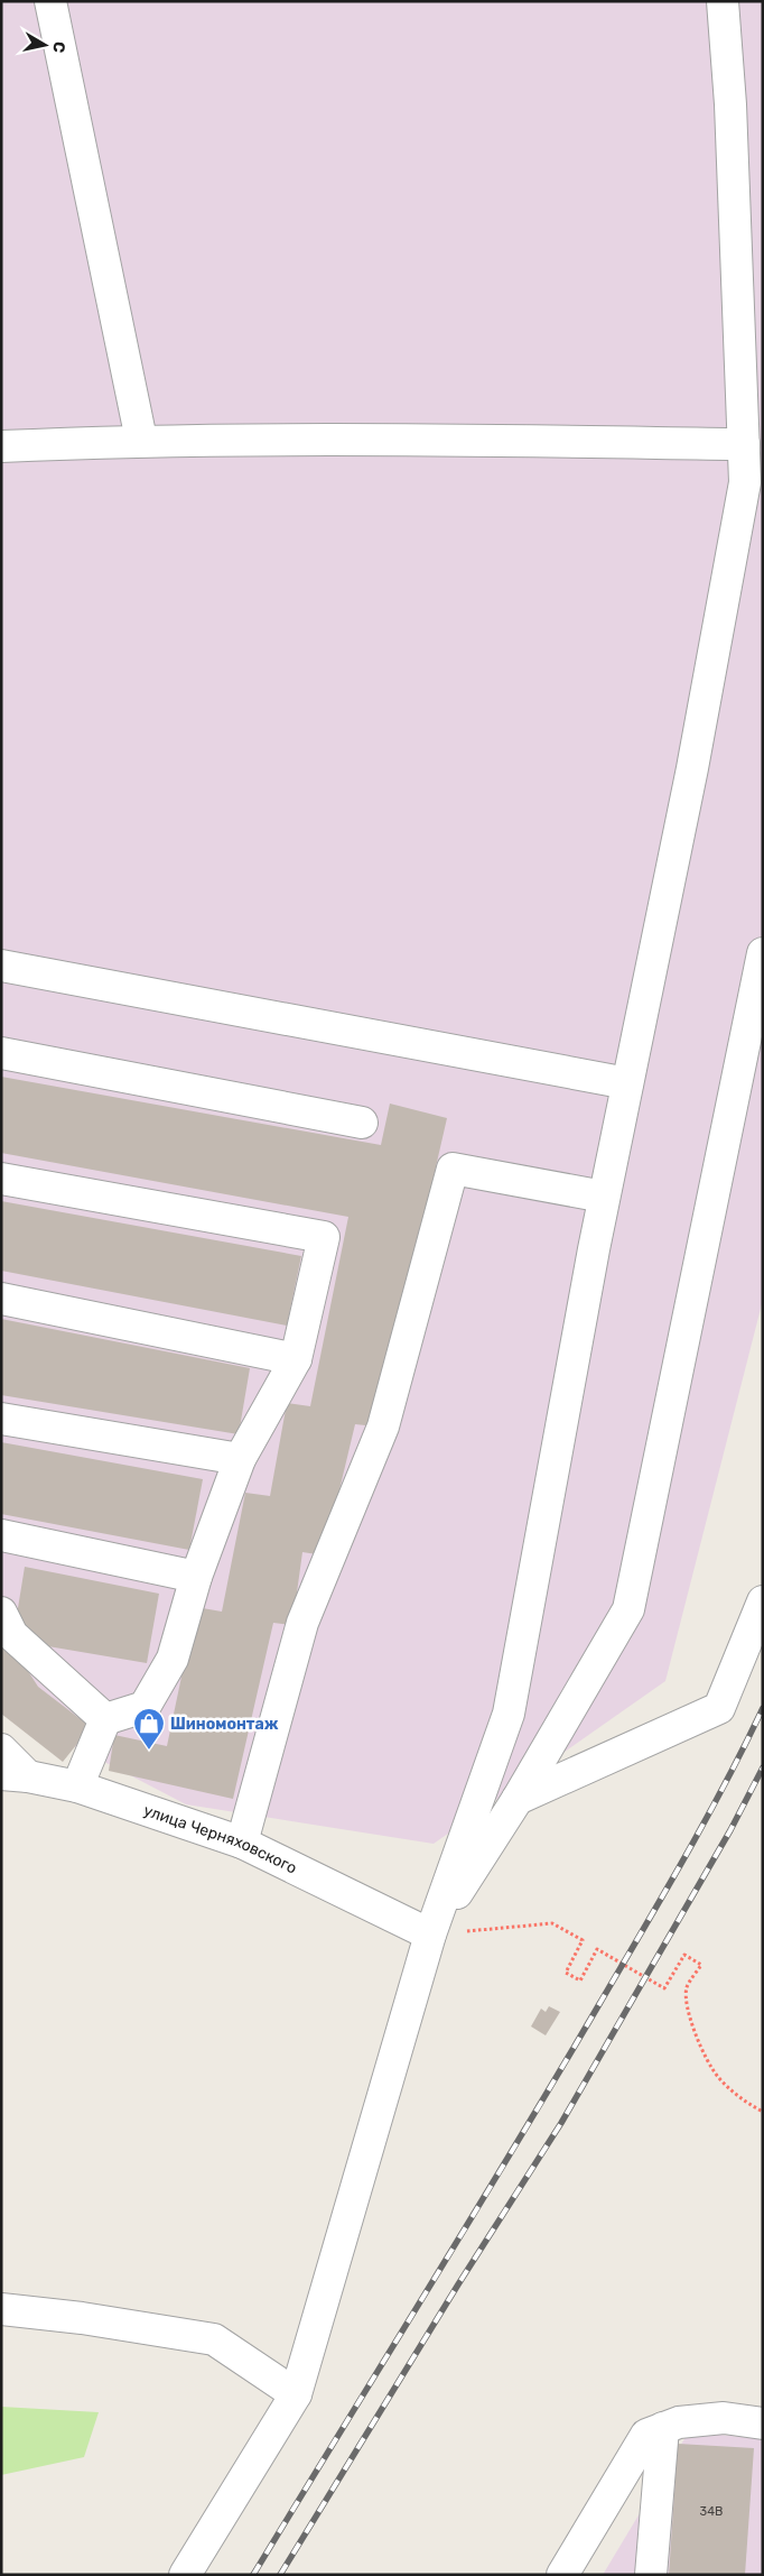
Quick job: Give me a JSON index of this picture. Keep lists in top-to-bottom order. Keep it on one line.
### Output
{"streets":{"street":["улица Черняховского"]},"places":{"shop":["Шиномонтаж"]},"house_numbers":["34В"],"north":"right"}
